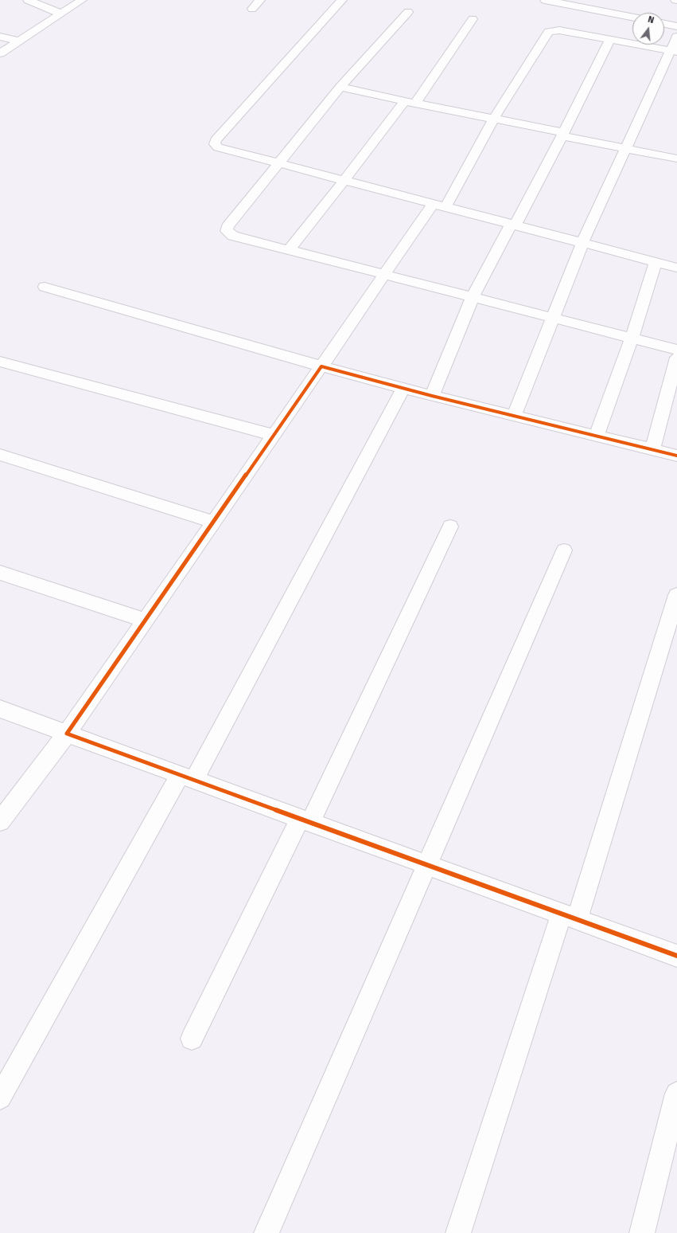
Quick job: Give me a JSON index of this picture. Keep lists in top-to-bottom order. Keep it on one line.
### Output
{"north":"top"}
